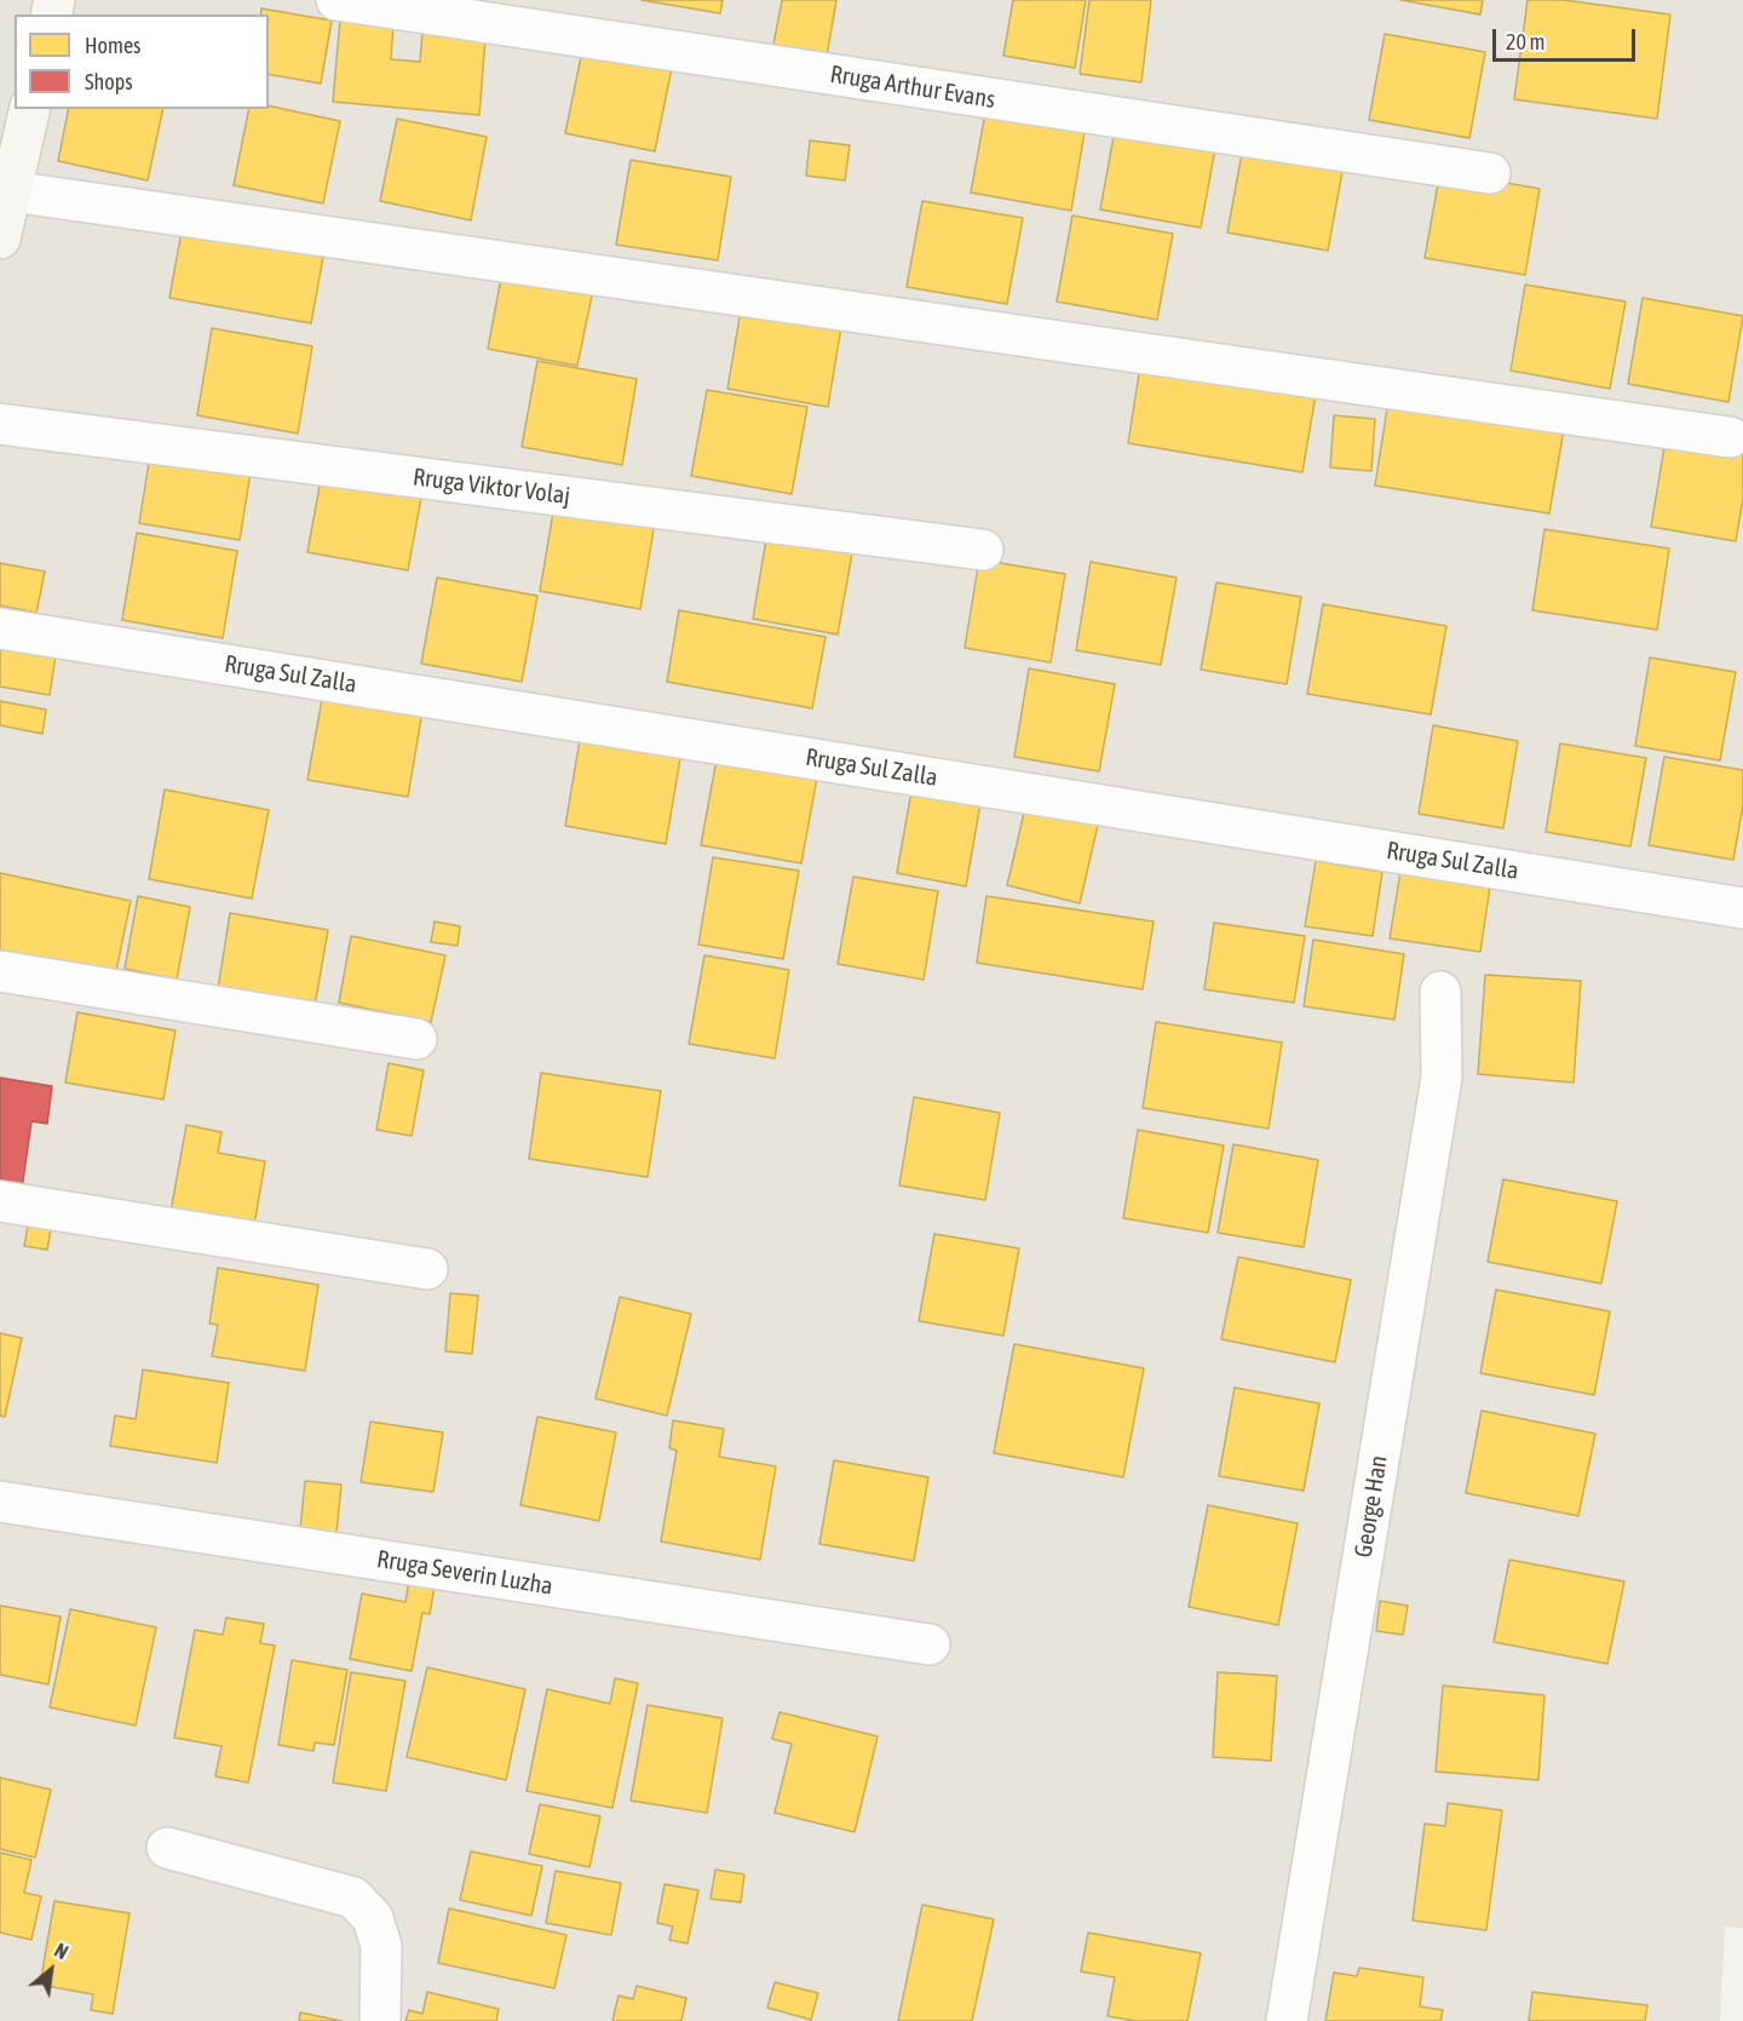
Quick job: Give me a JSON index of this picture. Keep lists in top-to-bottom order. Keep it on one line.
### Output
{"streets":{"street":["Rruga Arthur Evans","Rruga Viktor Volaj","Rruga Sul Zalla","George Han","Rruga Severin Luzha"]},"legend":["Homes","Shops"],"scale_bar":"20 m","north":"top right"}
